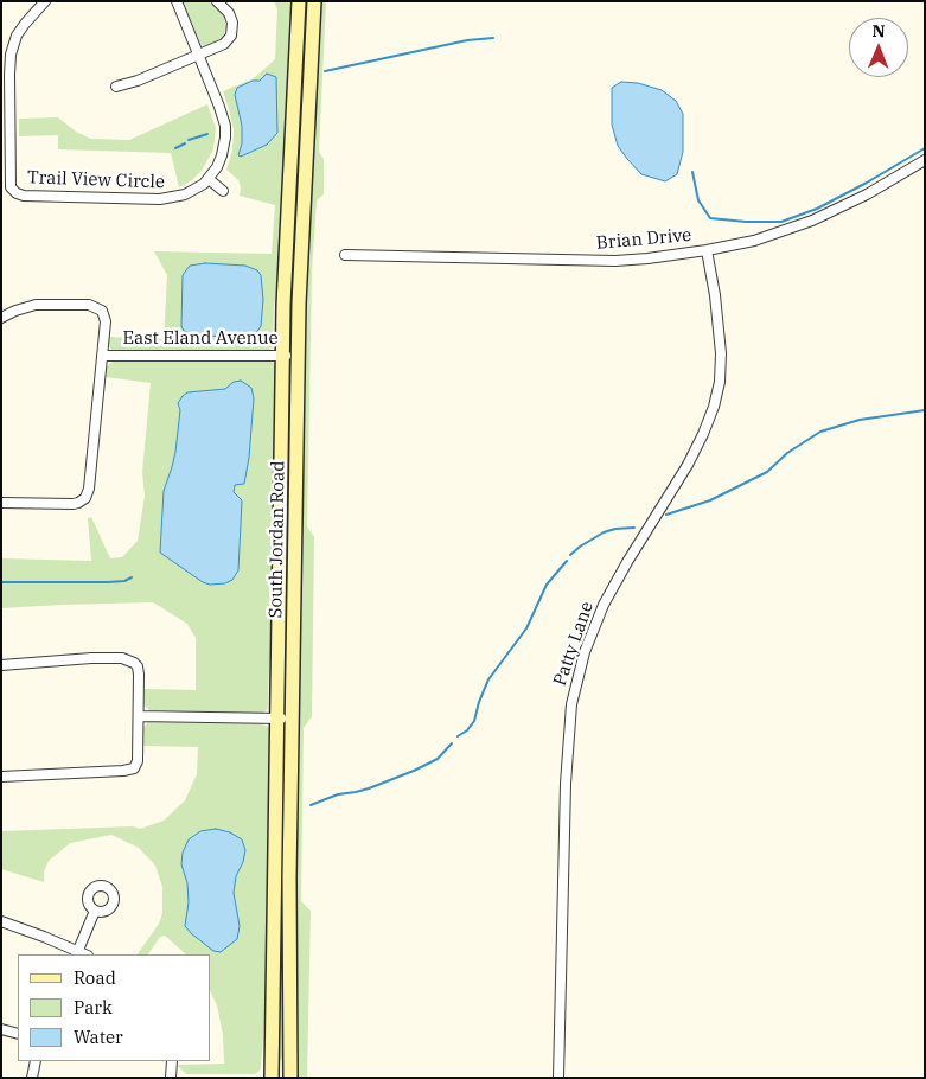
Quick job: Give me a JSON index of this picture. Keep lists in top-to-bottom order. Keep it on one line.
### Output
{"streets":{"main road":["South Jordan Road"],"street":["Trail View Circle","Brian Drive","East Eland Avenue","Patty Lane"]},"crossings":[["Brian Drive","Patty Lane"],["East Eland Avenue","South Jordan Road"]],"legend":["Road","Park","Water"],"north":"top"}
